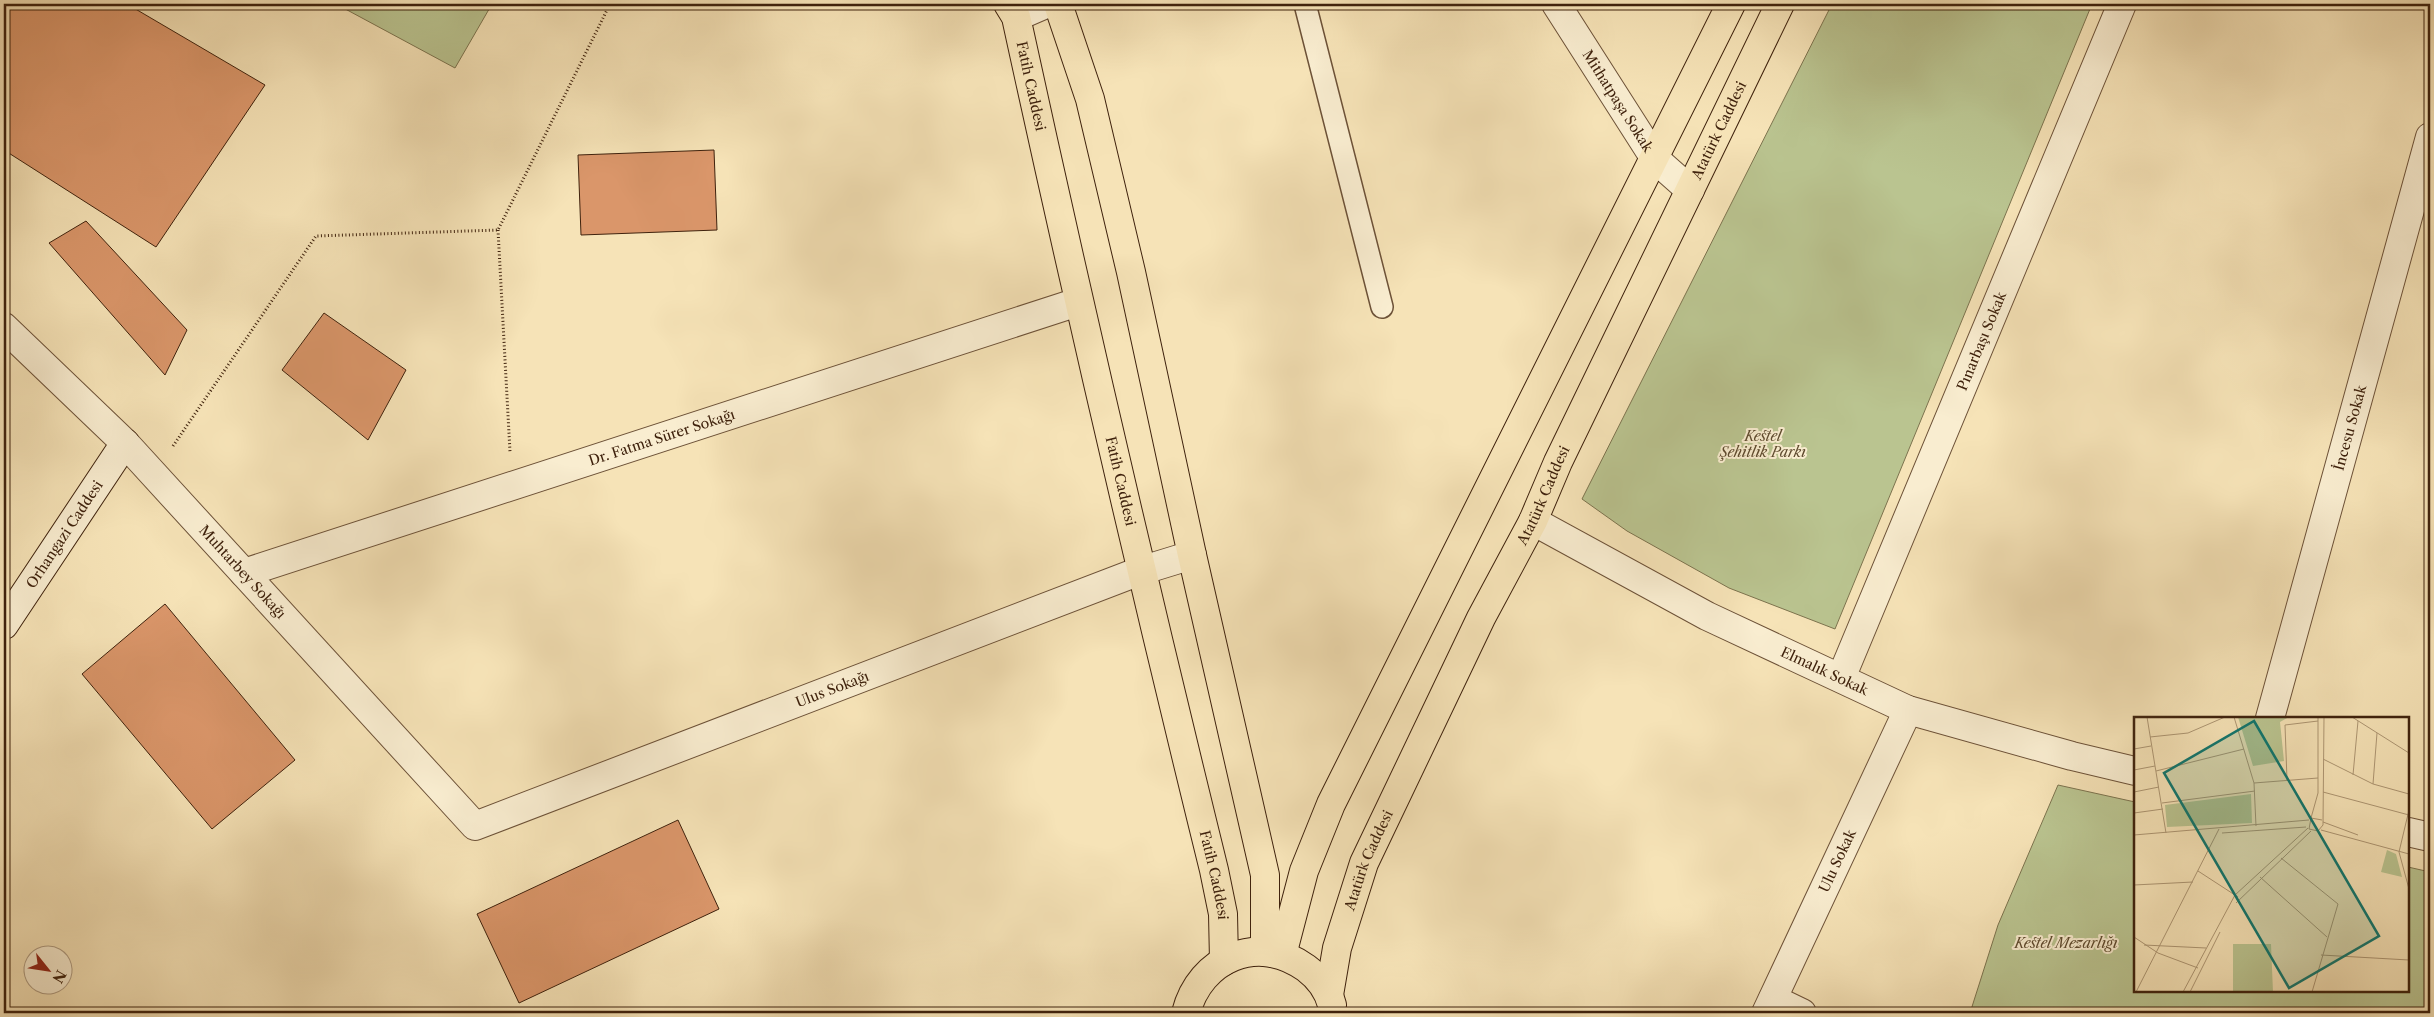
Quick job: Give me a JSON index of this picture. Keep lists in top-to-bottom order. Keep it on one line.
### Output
{"streets":{"main road":["Fatih Caddesi","Atatürk Caddesi"],"street":["Mithatpaşa Sokak","Pınarbaşı Sokak","İncesu Sokak","Dr. Fatma Sürer Sokağı","Orhangazi Caddesi","Muhtarbey Sokağı","Elmalık Sokak","Ulus Sokağı","Ulu Sokak"]},"crossings":[["Fatih Caddesi","Dr. Fatma Sürer Sokağı"],["Fatih Caddesi","Ulus Sokağı"],["Mithatpaşa Sokak","Atatürk Caddesi"],["Atatürk Caddesi","Elmalık Sokak"],["Pınarbaşı Sokak","Elmalık Sokak"],["Dr. Fatma Sürer Sokağı","Muhtarbey Sokağı"],["Orhangazi Caddesi","Muhtarbey Sokağı"],["Muhtarbey Sokağı","Ulus Sokağı"],["Elmalık Sokak","Ulu Sokak"]],"parks":["Kestel Şehitlik Parkı","Kestel Mezarlığı"],"north":"bottom right"}
